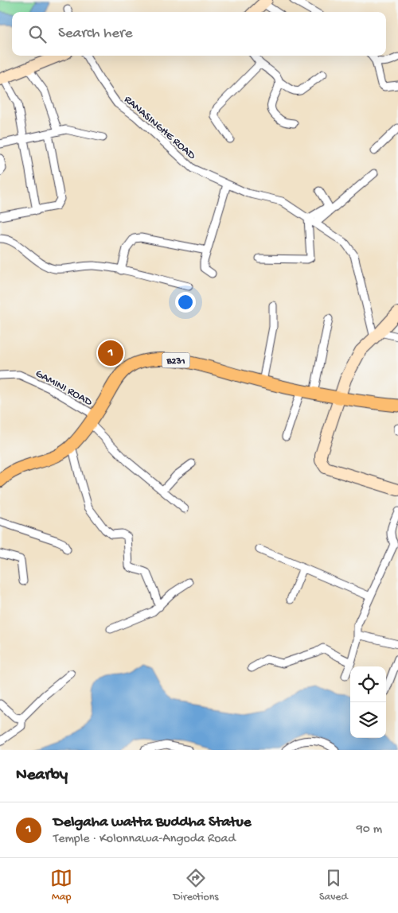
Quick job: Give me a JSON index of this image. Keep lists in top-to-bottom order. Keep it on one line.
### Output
{"streets":{"main road":["B231"],"street":["RANASINGHE ROAD","GAMINI ROAD"]},"crossings":[["B231","GAMINI ROAD"]],"page":{"search":"Search here","pins":"1","heading":"Nearby","list":[{"mark":"1","name":"Delgaha watta Buddha Statue","note":"Temple · Kolonnawa-Angoda Road","value":"90 m"}],"nav":["Map","Directions","Saved"]}}
